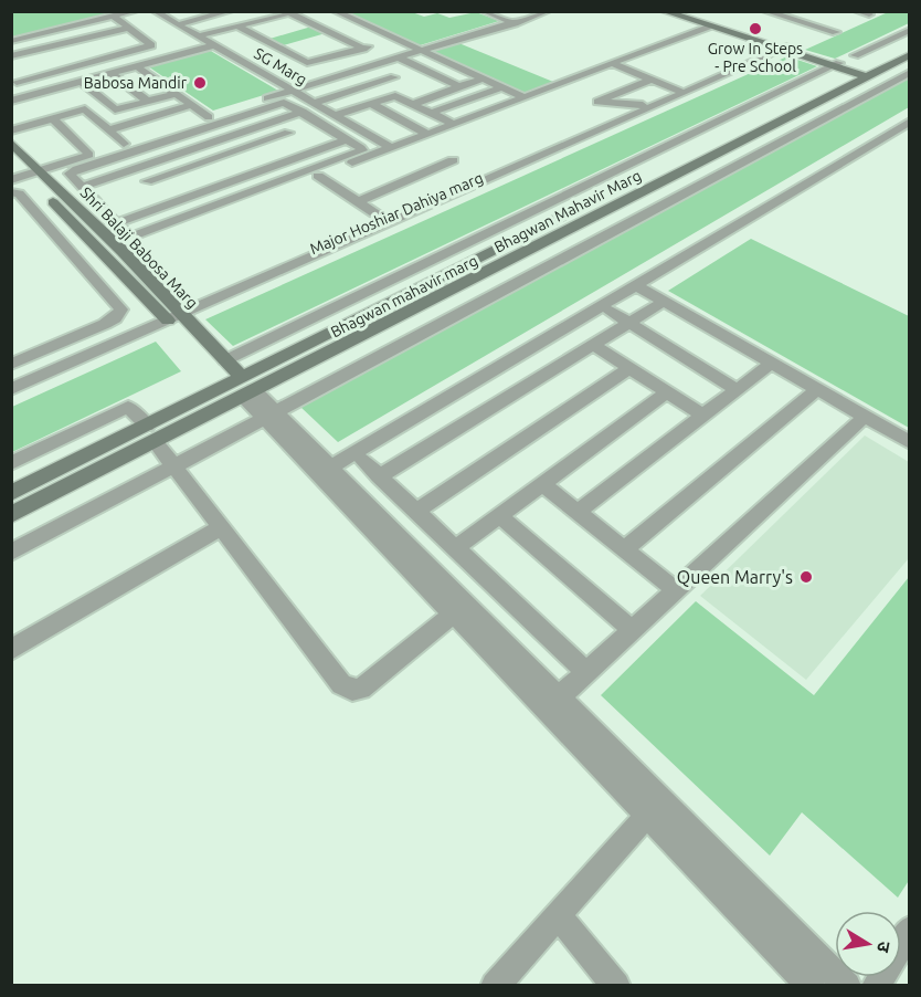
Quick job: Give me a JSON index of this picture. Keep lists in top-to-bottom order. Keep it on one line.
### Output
{"streets":{"main road":["Bhagwan Mahavir Marg","Shri Balaji Babosa Marg","Bhagwan mahavir marg"],"street":["SG Marg","Major Hoshiar Dahiya marg"]},"crossings":[["Bhagwan Mahavir Marg","Shri Balaji Babosa Marg"],["Bhagwan Mahavir Marg","Bhagwan mahavir marg"],["Major Hoshiar Dahiya marg","Shri Balaji Babosa Marg"],["Shri Balaji Babosa Marg","Bhagwan mahavir marg"]],"places":["Grow In Steps - Pre School","Babosa Mandir","Queen Marry's"],"north":"right"}
